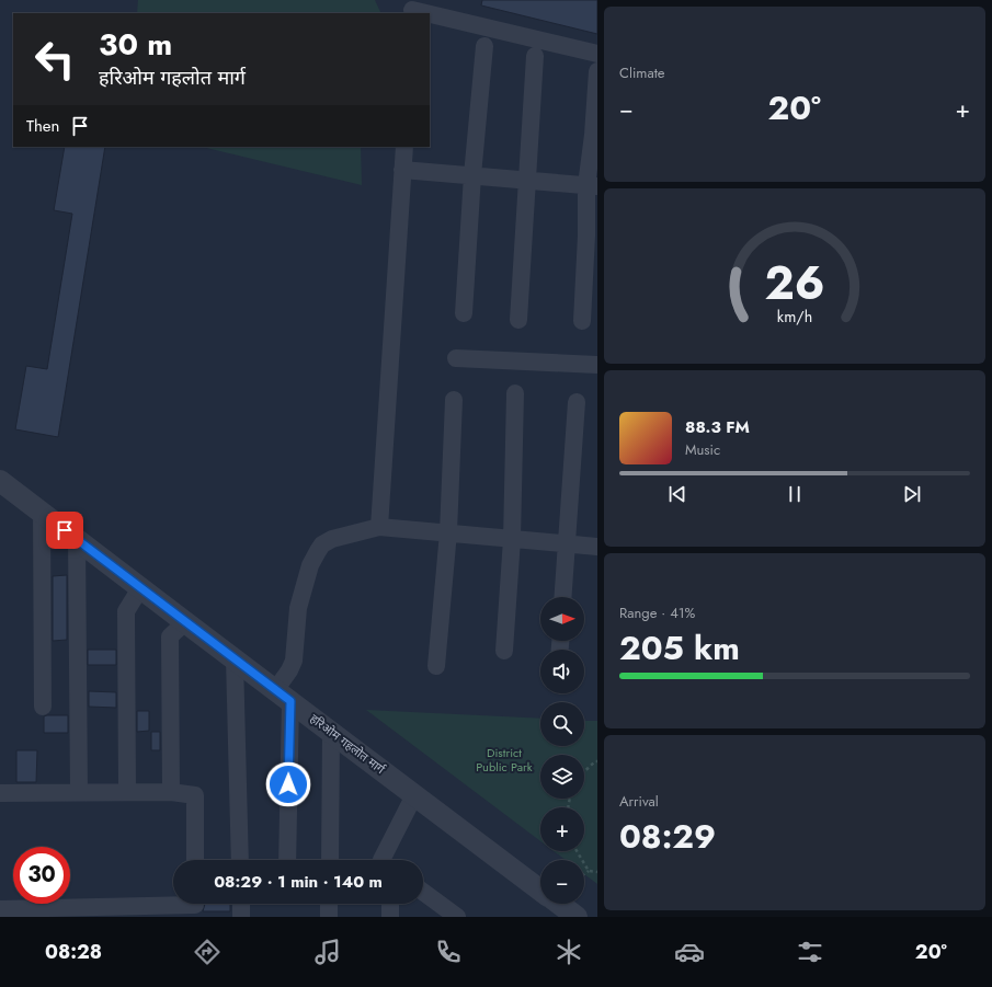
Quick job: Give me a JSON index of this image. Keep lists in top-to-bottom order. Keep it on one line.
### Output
{"streets":{"street":["हरिओम गहलोत मार्ग"]},"parks":["District Public Park"],"north":"right","page":{"tile":["Climate",["Range · 41%","205 km"],["Arrival","08:29"]],"turn":["30 m","हरिओम गहलोत मार्ग"],"heat":["−","20°","+"],"then":"Then","song":["88.3 FM","Music"],"map_buttons":["+","−"],"limit":"30","trip":"08:29 · 1 min · 140 m","tabs":["08:28","20°"],"gauge":["26","km/h"]}}
